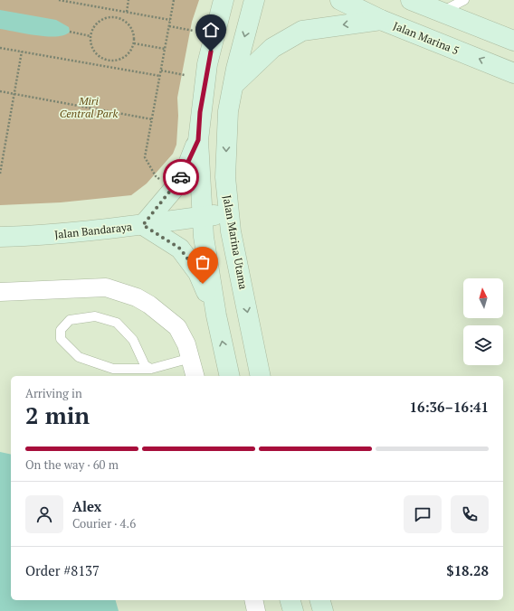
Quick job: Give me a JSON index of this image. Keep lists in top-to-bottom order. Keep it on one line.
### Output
{"streets":{"main road":["Jalan Marina 5","Jalan Bandaraya","Jalan Marina Utama"]},"crossings":[["Jalan Bandaraya","Jalan Marina Utama"]],"parks":["Miri Central Park"],"north":"top","page":{"heading":["2 min","Arriving in","16:36–16:41"],"panel":["Alex","Courier · 4.6","Order #8137","$18.28"],"bar":"On the way · 60 m"}}
